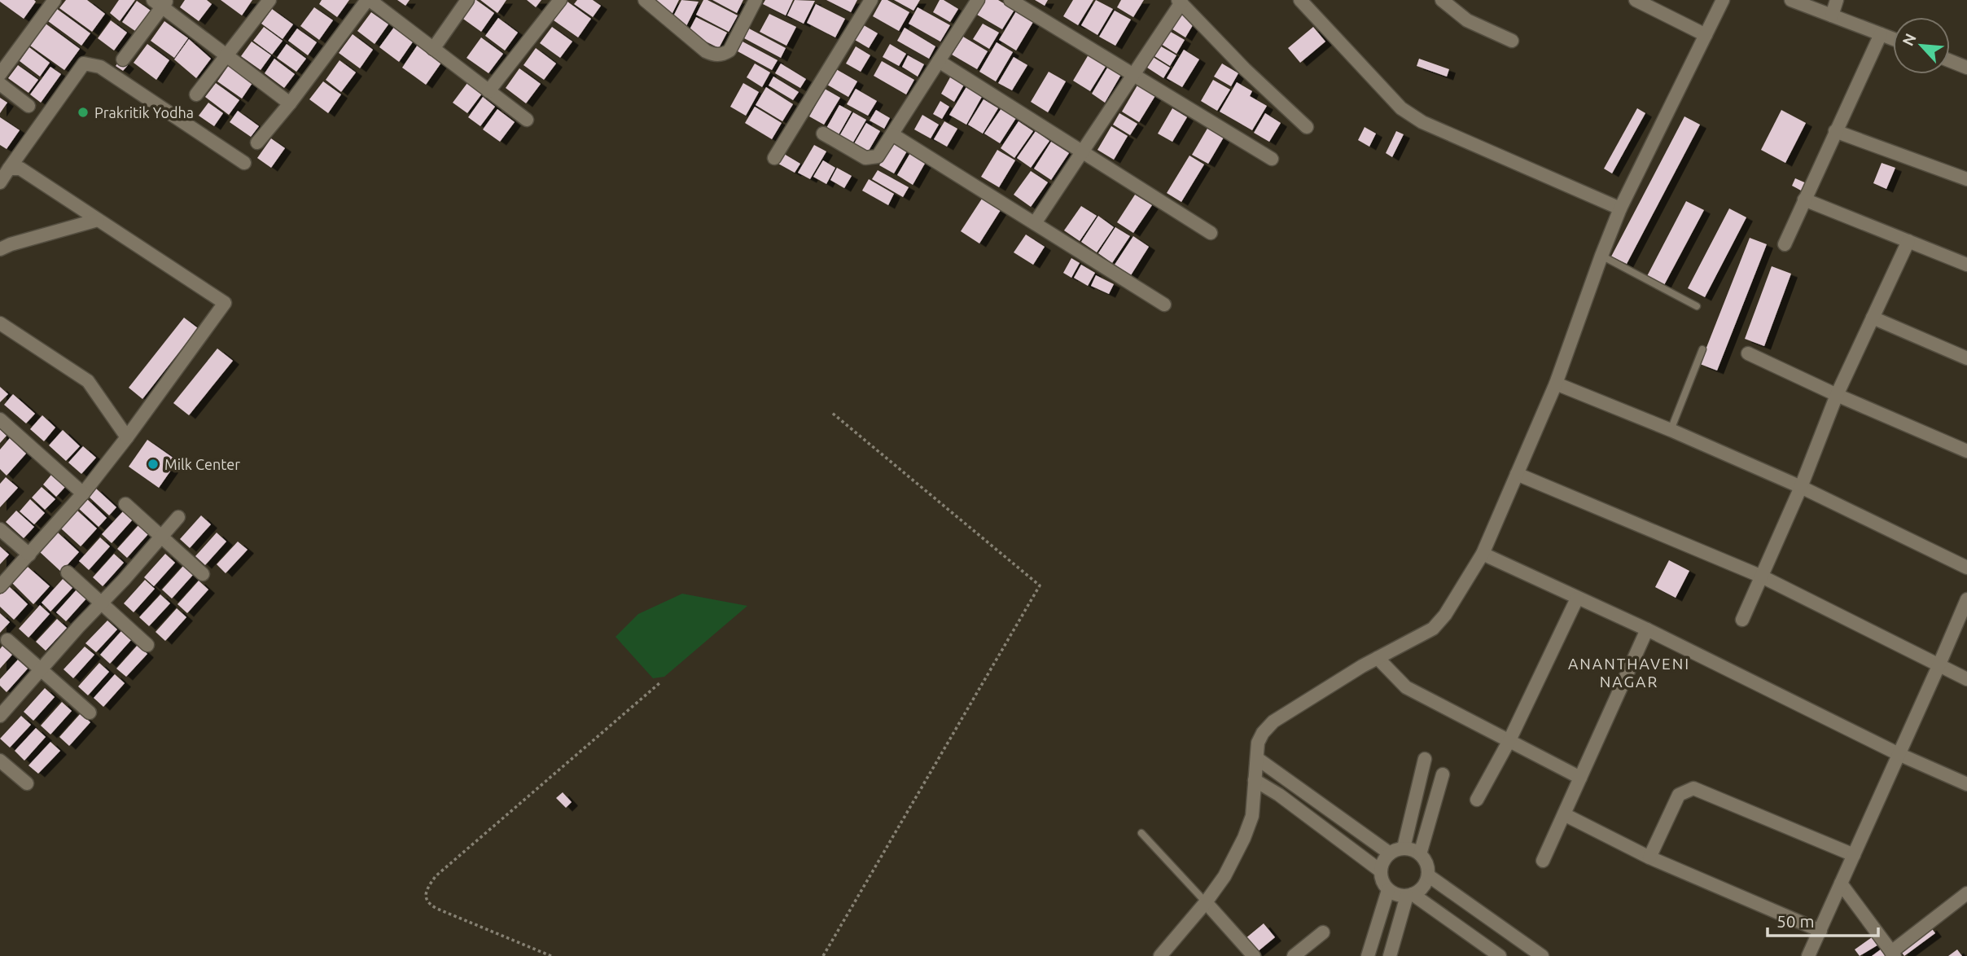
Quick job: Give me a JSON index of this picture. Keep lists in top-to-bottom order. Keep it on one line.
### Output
{"districts":["ANANTHAVENI NAGAR"],"places":["Prakritik Yodha","Milk Center"],"scale_bar":"50 m","north":"top left"}
